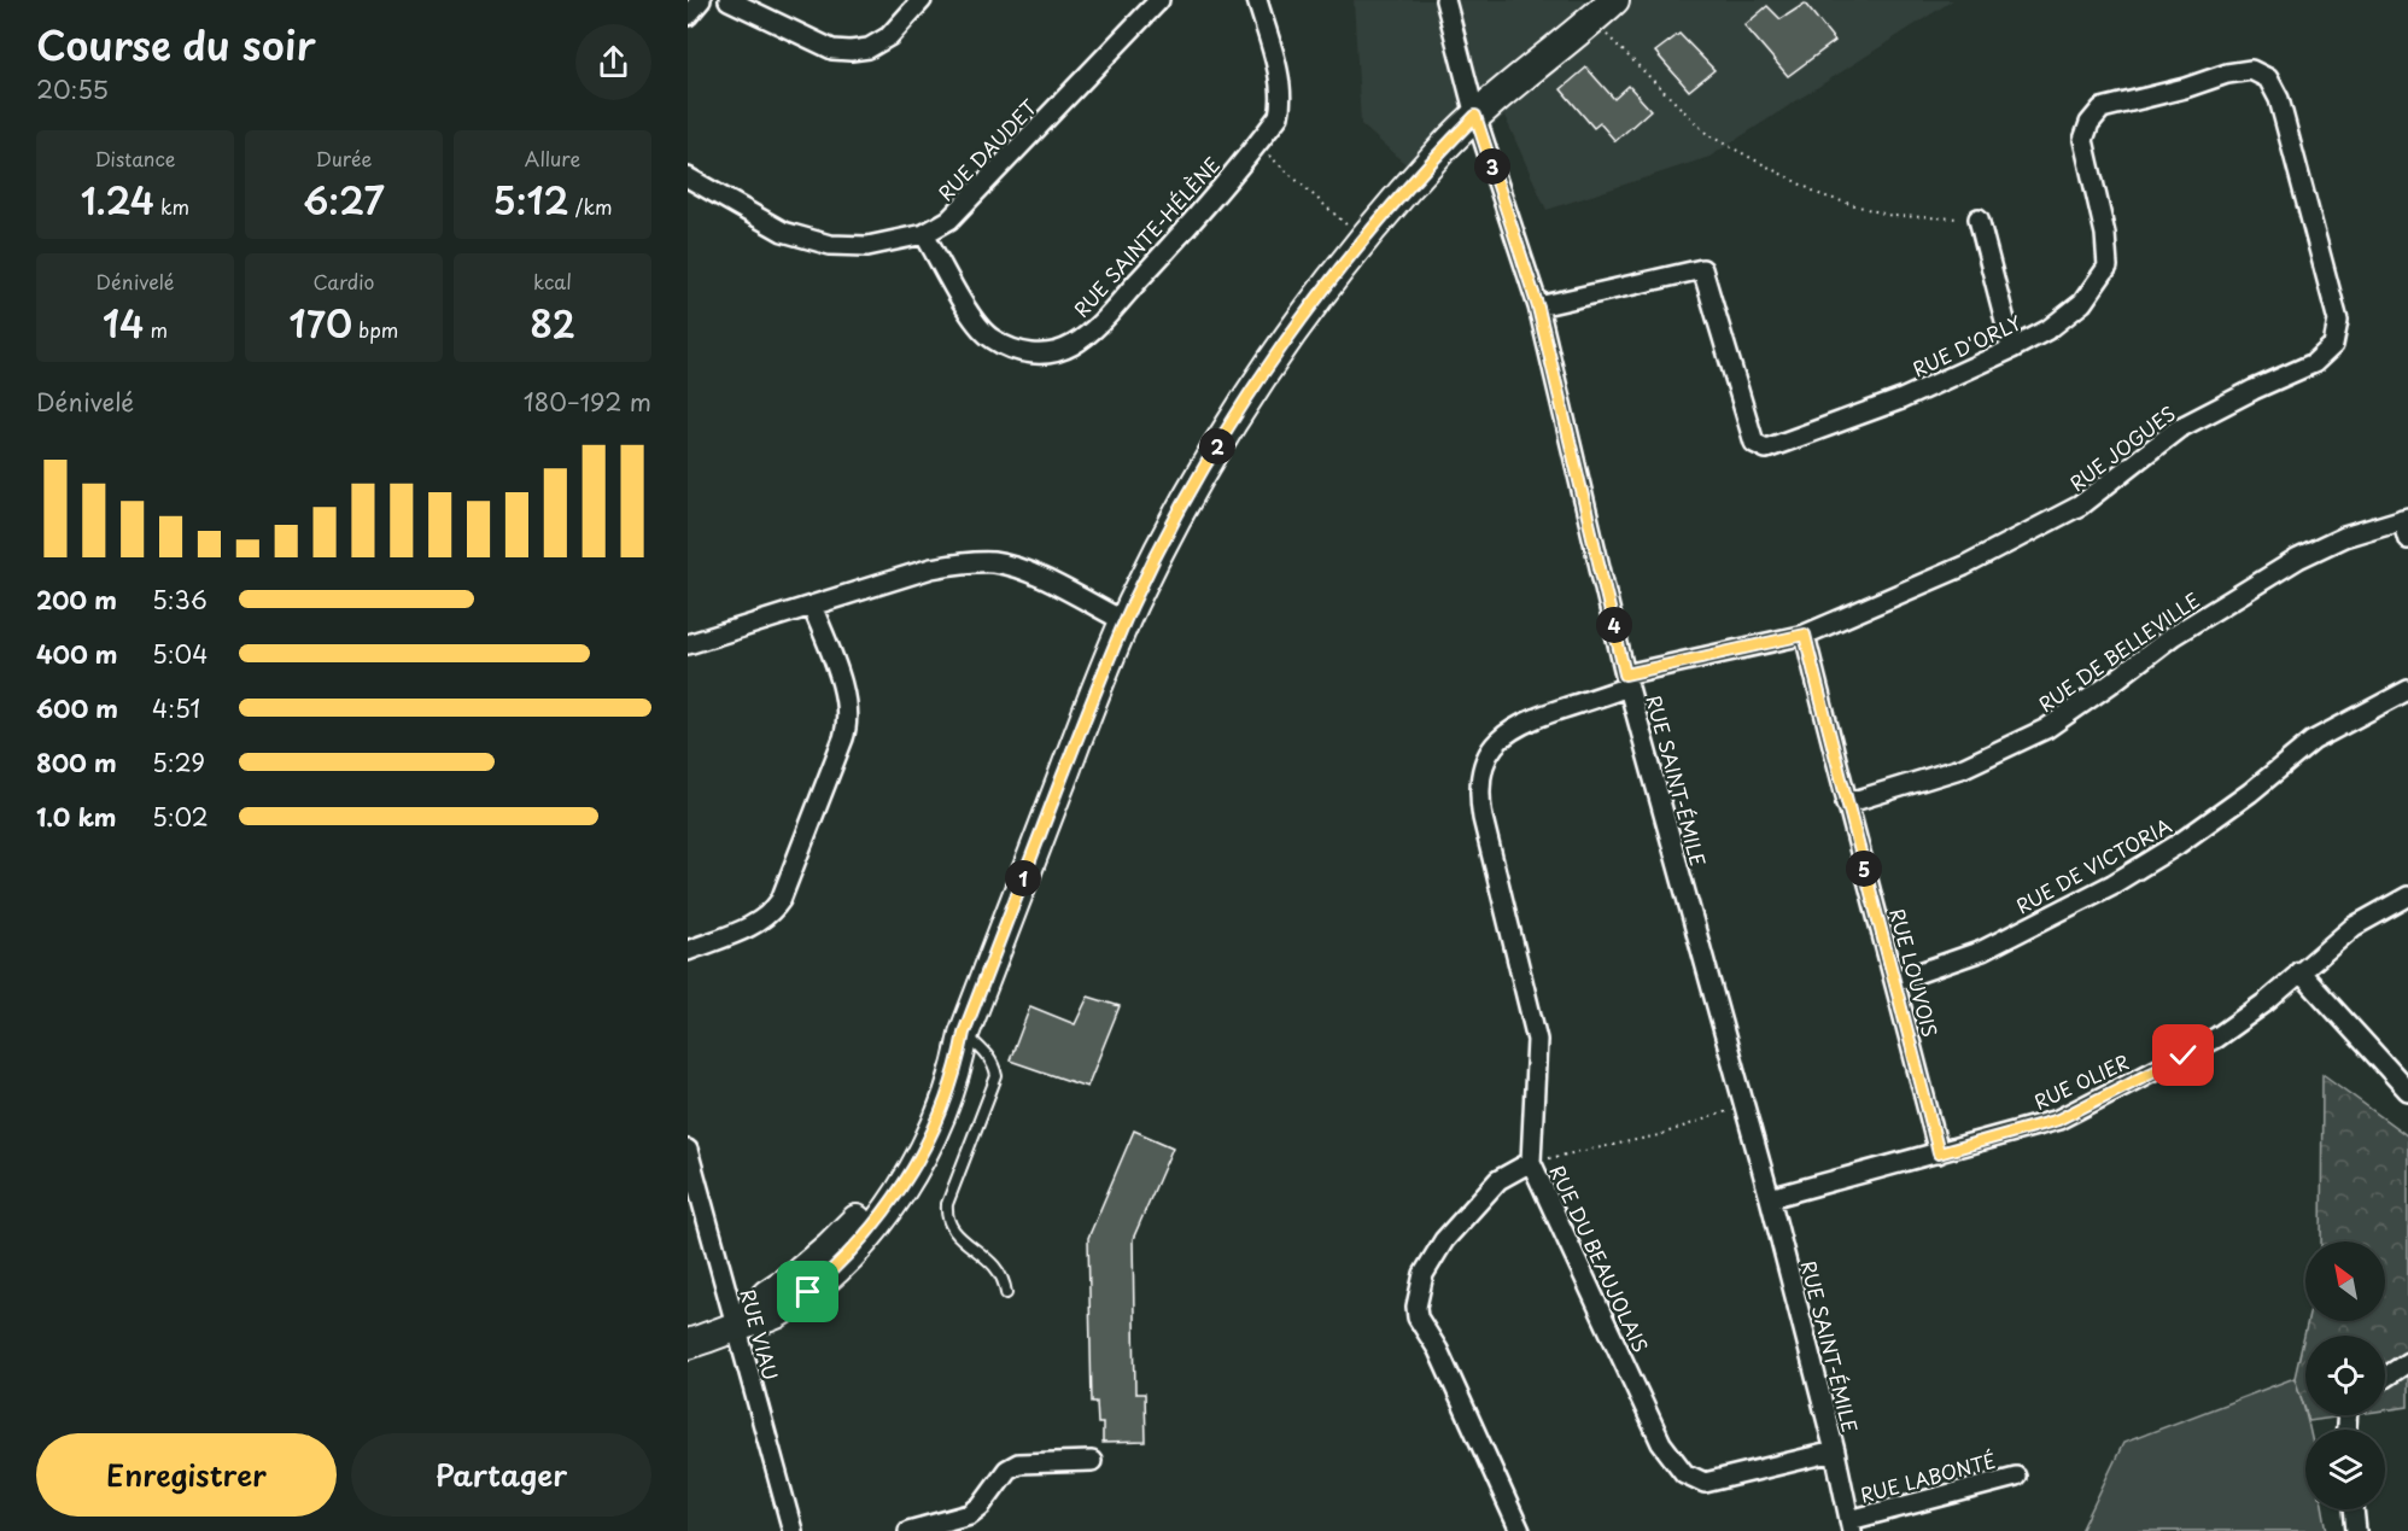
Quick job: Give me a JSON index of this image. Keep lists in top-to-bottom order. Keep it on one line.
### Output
{"streets":{"street":["RUE DAUDET","RUE SAINTE-HÉLÈNE","RUE D'ORLY","RUE JOGUES","RUE DE BELLEVILLE","RUE SAINT-ÉMILE","RUE DE VICTORIA","RUE LOUVOIS","RUE OLIER","RUE DU BEAUJOLAIS","RUE VIAU","RUE LABONTÉ"]},"crossings":[["RUE DAUDET","RUE SAINTE-HÉLÈNE"],["RUE D'ORLY","RUE JOGUES"],["RUE D'ORLY","RUE SAINT-ÉMILE"],["RUE JOGUES","RUE SAINT-ÉMILE"],["RUE JOGUES","RUE LOUVOIS"],["RUE JOGUES","RUE DU BEAUJOLAIS"],["RUE DE BELLEVILLE","RUE LOUVOIS"],["RUE SAINT-ÉMILE","RUE OLIER"],["RUE SAINT-ÉMILE","RUE DU BEAUJOLAIS"],["RUE SAINT-ÉMILE","RUE LABONTÉ"],["RUE DE VICTORIA","RUE LOUVOIS"],["RUE LOUVOIS","RUE OLIER"]],"north":"top left","page":{"heading":["Course du soir","20:55"],"stats":[["Distance","1.24 km"],["Durée","6:27"],["Allure","5:12 /km"],["Dénivelé","14 m"],["Cardio","170 bpm"],["kcal","82"]],"pins":["3","2","4","5","1"],"chart":["Dénivelé","180–192 m"],"list":[{"name":"200 m","note":"5:36"},{"name":"400 m","note":"5:04"},{"name":"600 m","note":"4:51"},{"name":"800 m","note":"5:29"},{"name":"1.0 km","note":"5:02"}],"buttons":["Enregistrer","Partager"]}}
